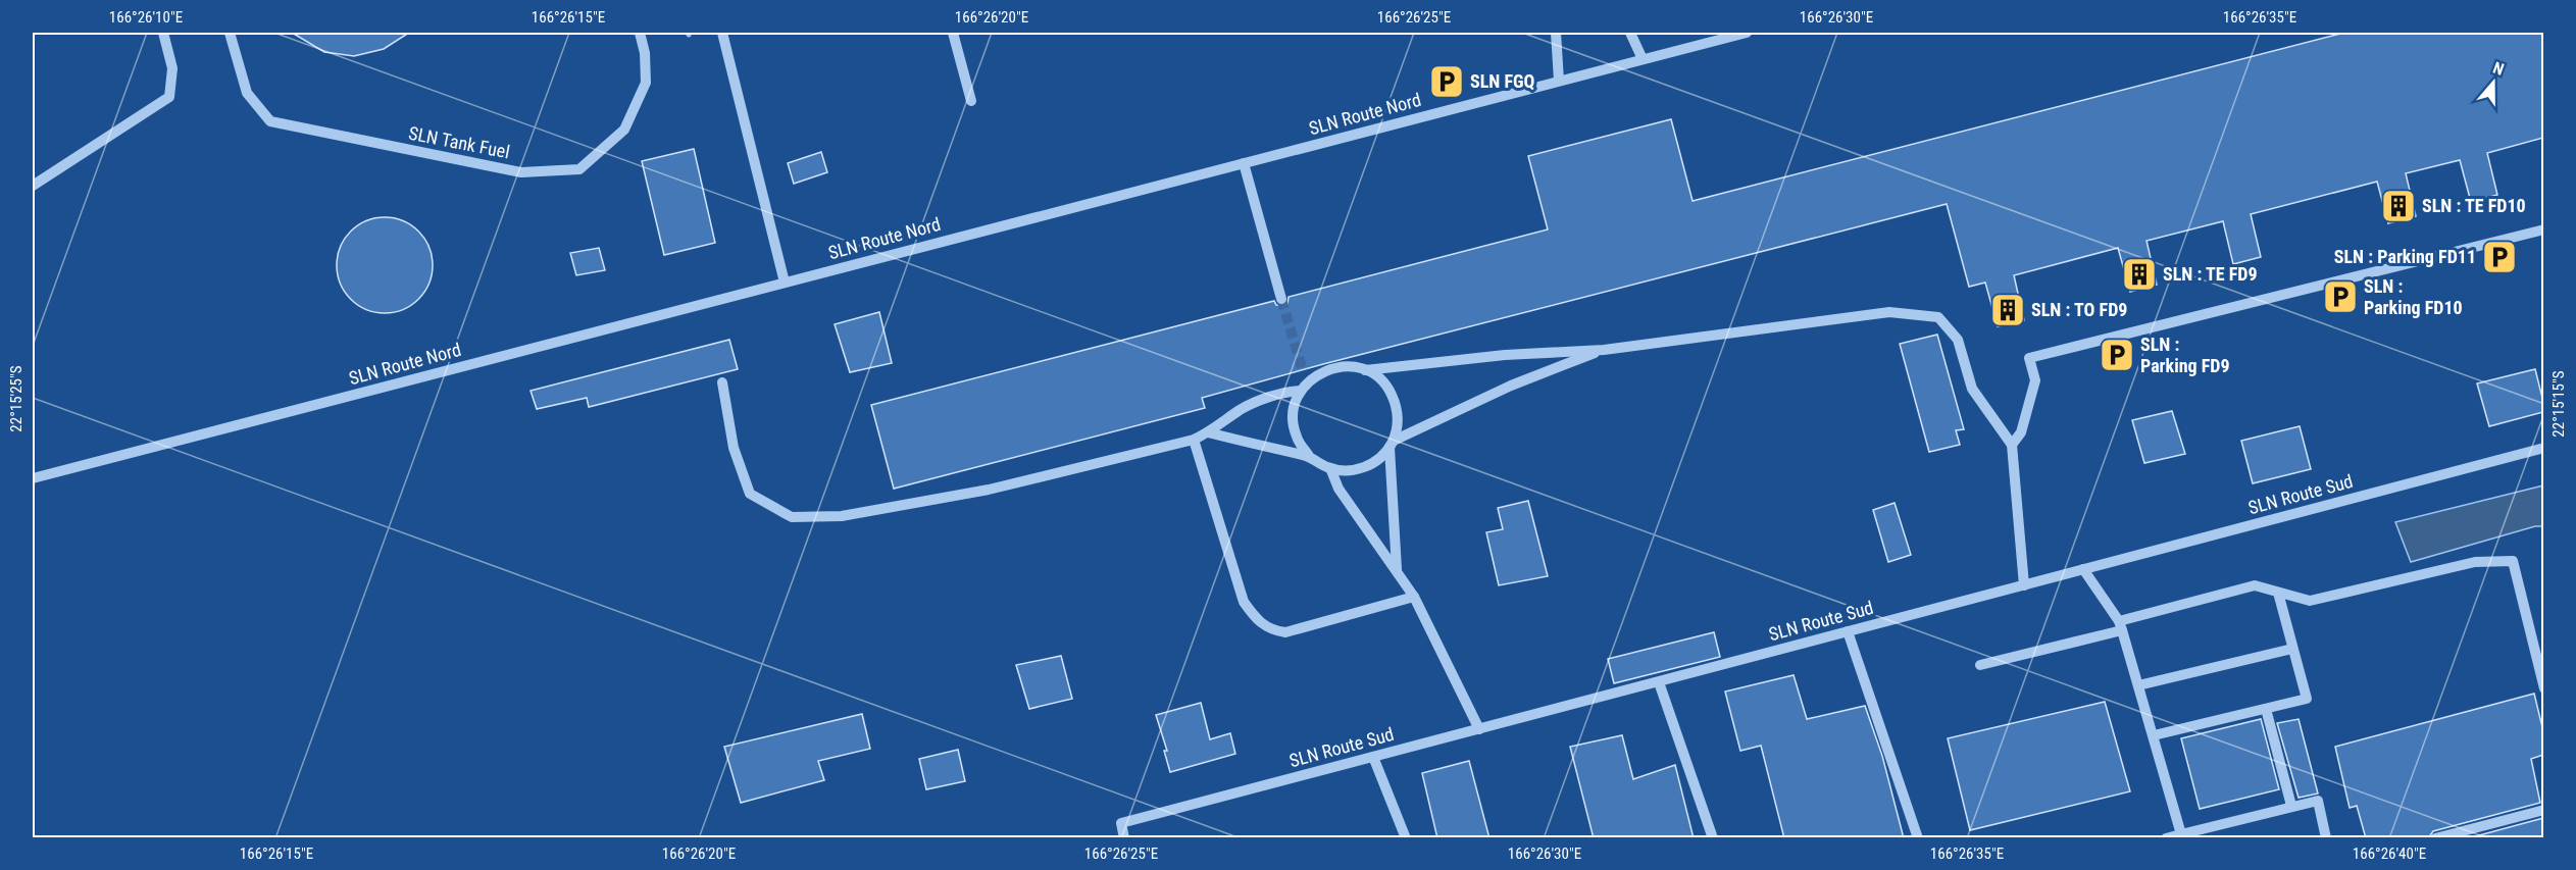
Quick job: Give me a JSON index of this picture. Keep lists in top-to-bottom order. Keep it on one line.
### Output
{"streets":{"lane":["SLN Route Nord","SLN Tank Fuel","SLN Route Sud"]},"places":{"parking":["SLN FGQ","SLN : Parking FD11","SLN : Parking FD10","SLN : Parking FD9"],"building":["SLN : TE FD10","SLN : TE FD9","SLN : TO FD9"]},"north":"top","coordinates":["166°26'10\"E","166°26'15\"E","166°26'20\"E","166°26'25\"E","166°26'30\"E","166°26'35\"E","22°15'25\"S","22°15'15\"S","166°26'40\"E"]}
